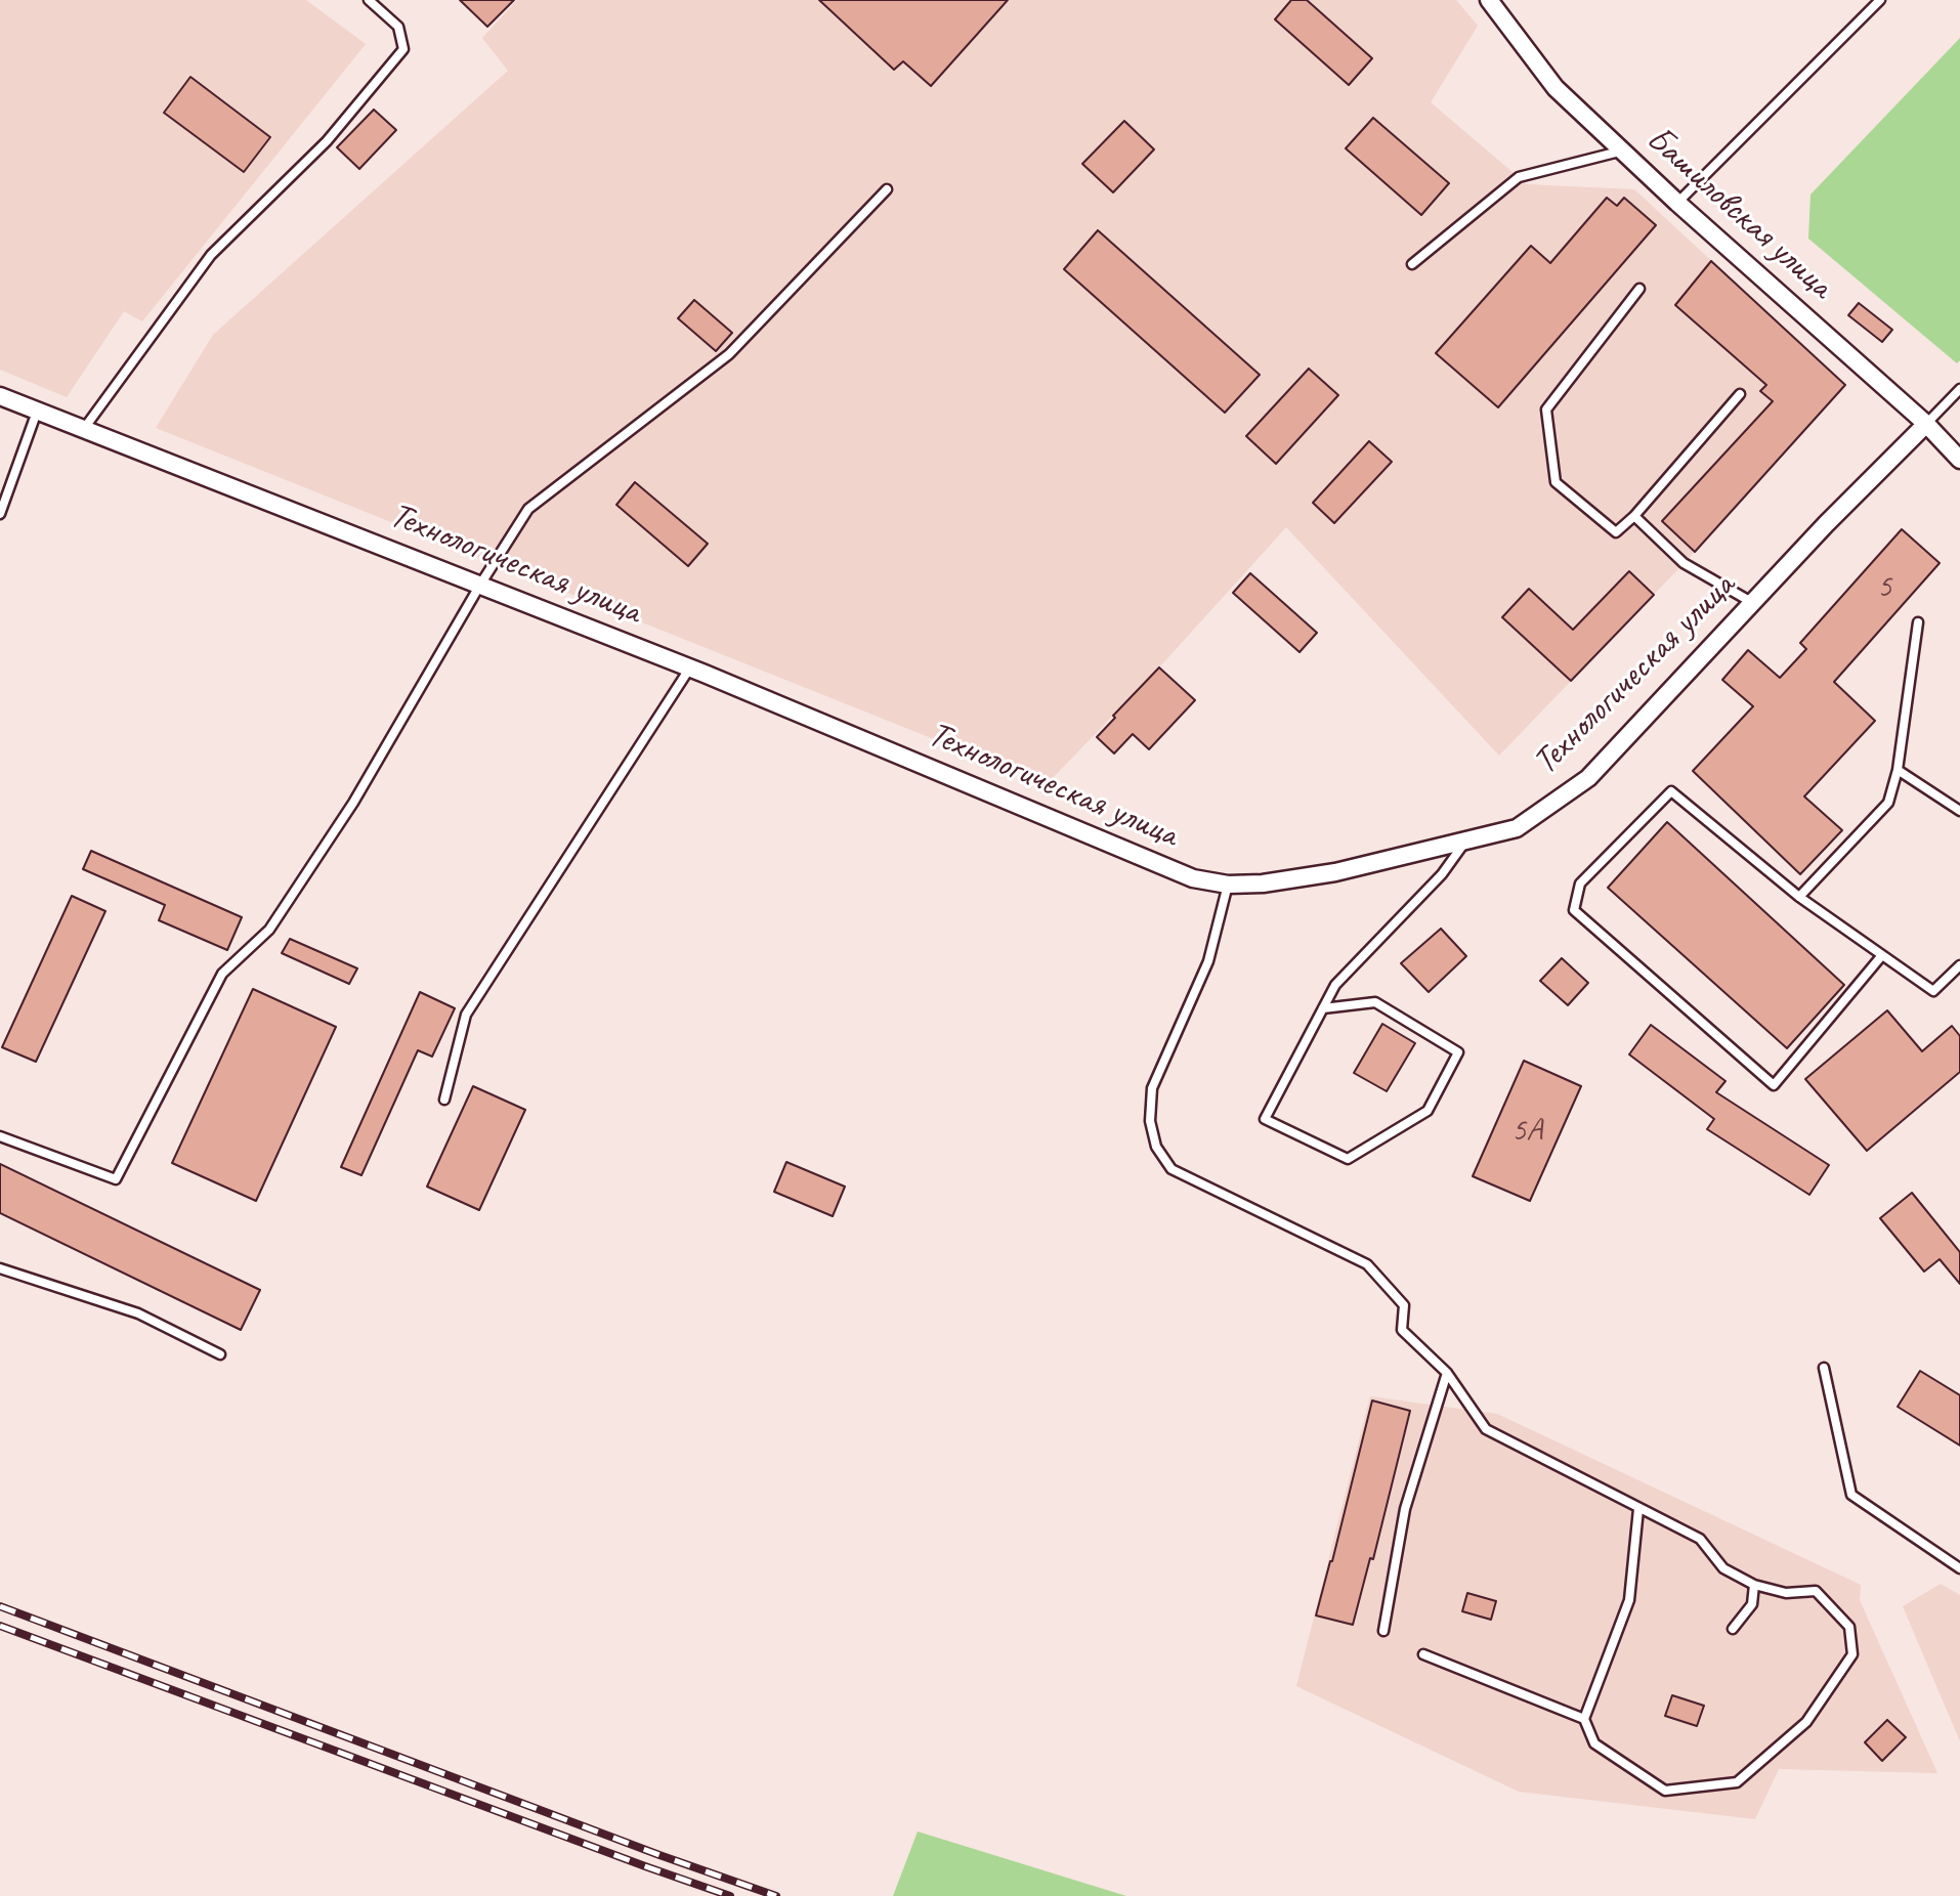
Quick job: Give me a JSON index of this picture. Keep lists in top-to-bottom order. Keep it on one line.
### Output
{"streets":{"street":["Башиловская улица","Технологическая улица"]},"crossings":[["Башиловская улица","Технологическая улица"]],"house_numbers":["5","5А"]}
